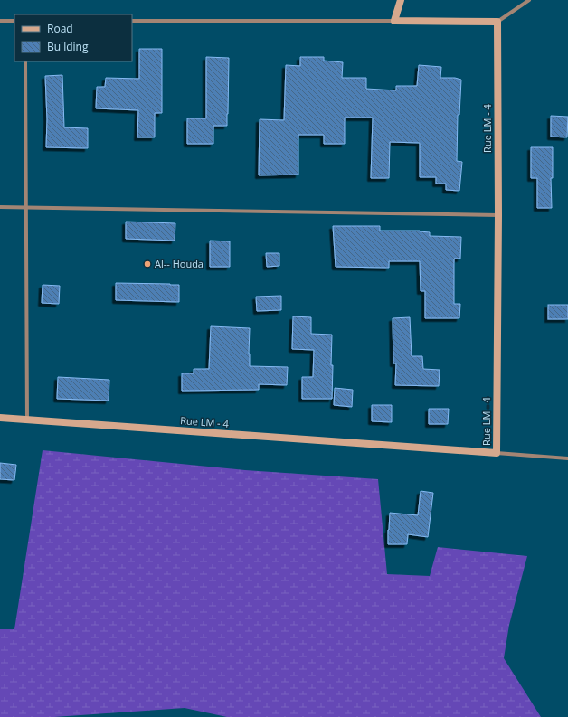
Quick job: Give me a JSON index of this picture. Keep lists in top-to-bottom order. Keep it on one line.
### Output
{"streets":{"street":["Rue LM - 4"]},"places":["Al-- Houda"],"legend":["Road","Building"]}
